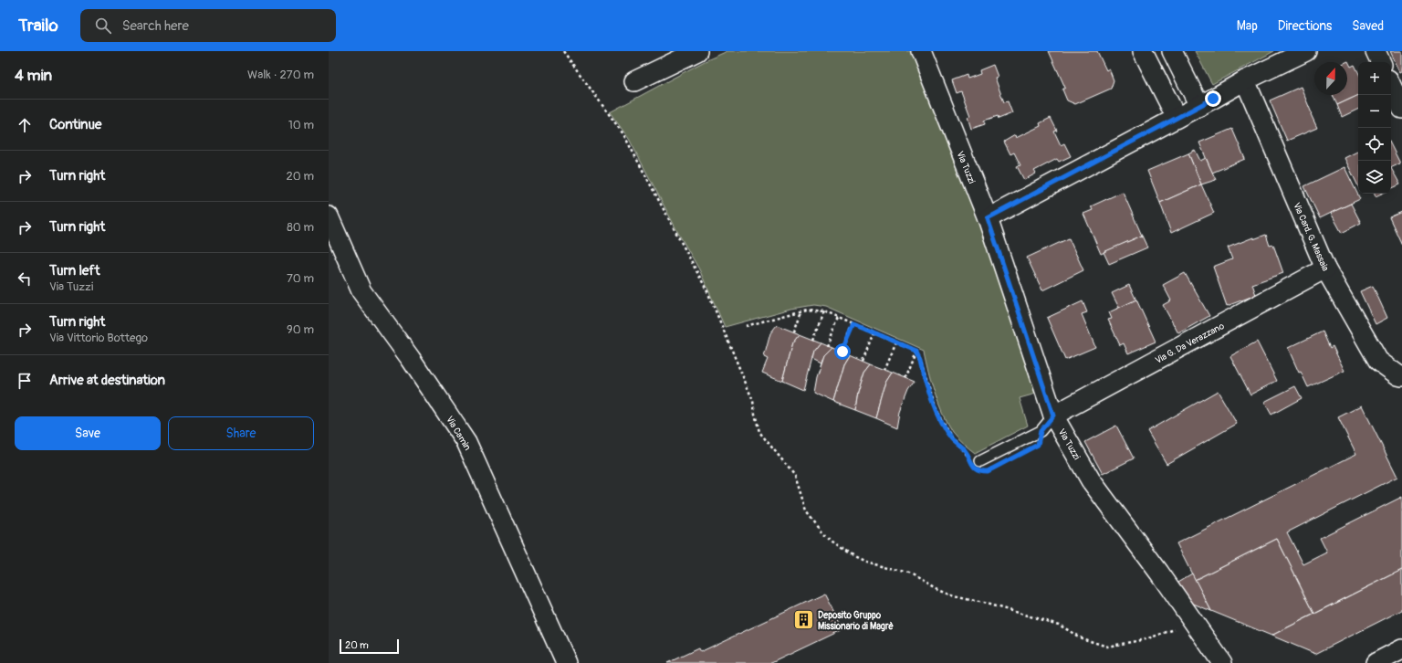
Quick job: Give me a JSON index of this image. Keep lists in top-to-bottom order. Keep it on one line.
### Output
{"streets":{"street":["Via Tuzzi","Via Card. G. Massaia","Via G. Da Verazzano","Via Camin"]},"crossings":[["Via Tuzzi","Via G. Da Verazzano"],["Via Card. G. Massaia","Via G. Da Verazzano"]],"places":{"building":["Deposito Gruppo Missionario di Magrè"]},"scale_bar":"20 m","north":"top","page":{"header":"Trailo","search":"Search here","nav":["Map","Directions","Saved"],"heading":["4 min","Walk · 270 m"],"map_buttons":["+","−"],"list":[["Continue","10 m"],["Turn right","20 m"],["Turn right","80 m"],["Turn left","Via Tuzzi","70 m"],["Turn right","Via Vittorio Bottego","90 m"],"Arrive at destination"],"buttons":["Save","Share"],"scale":"20 m"}}
